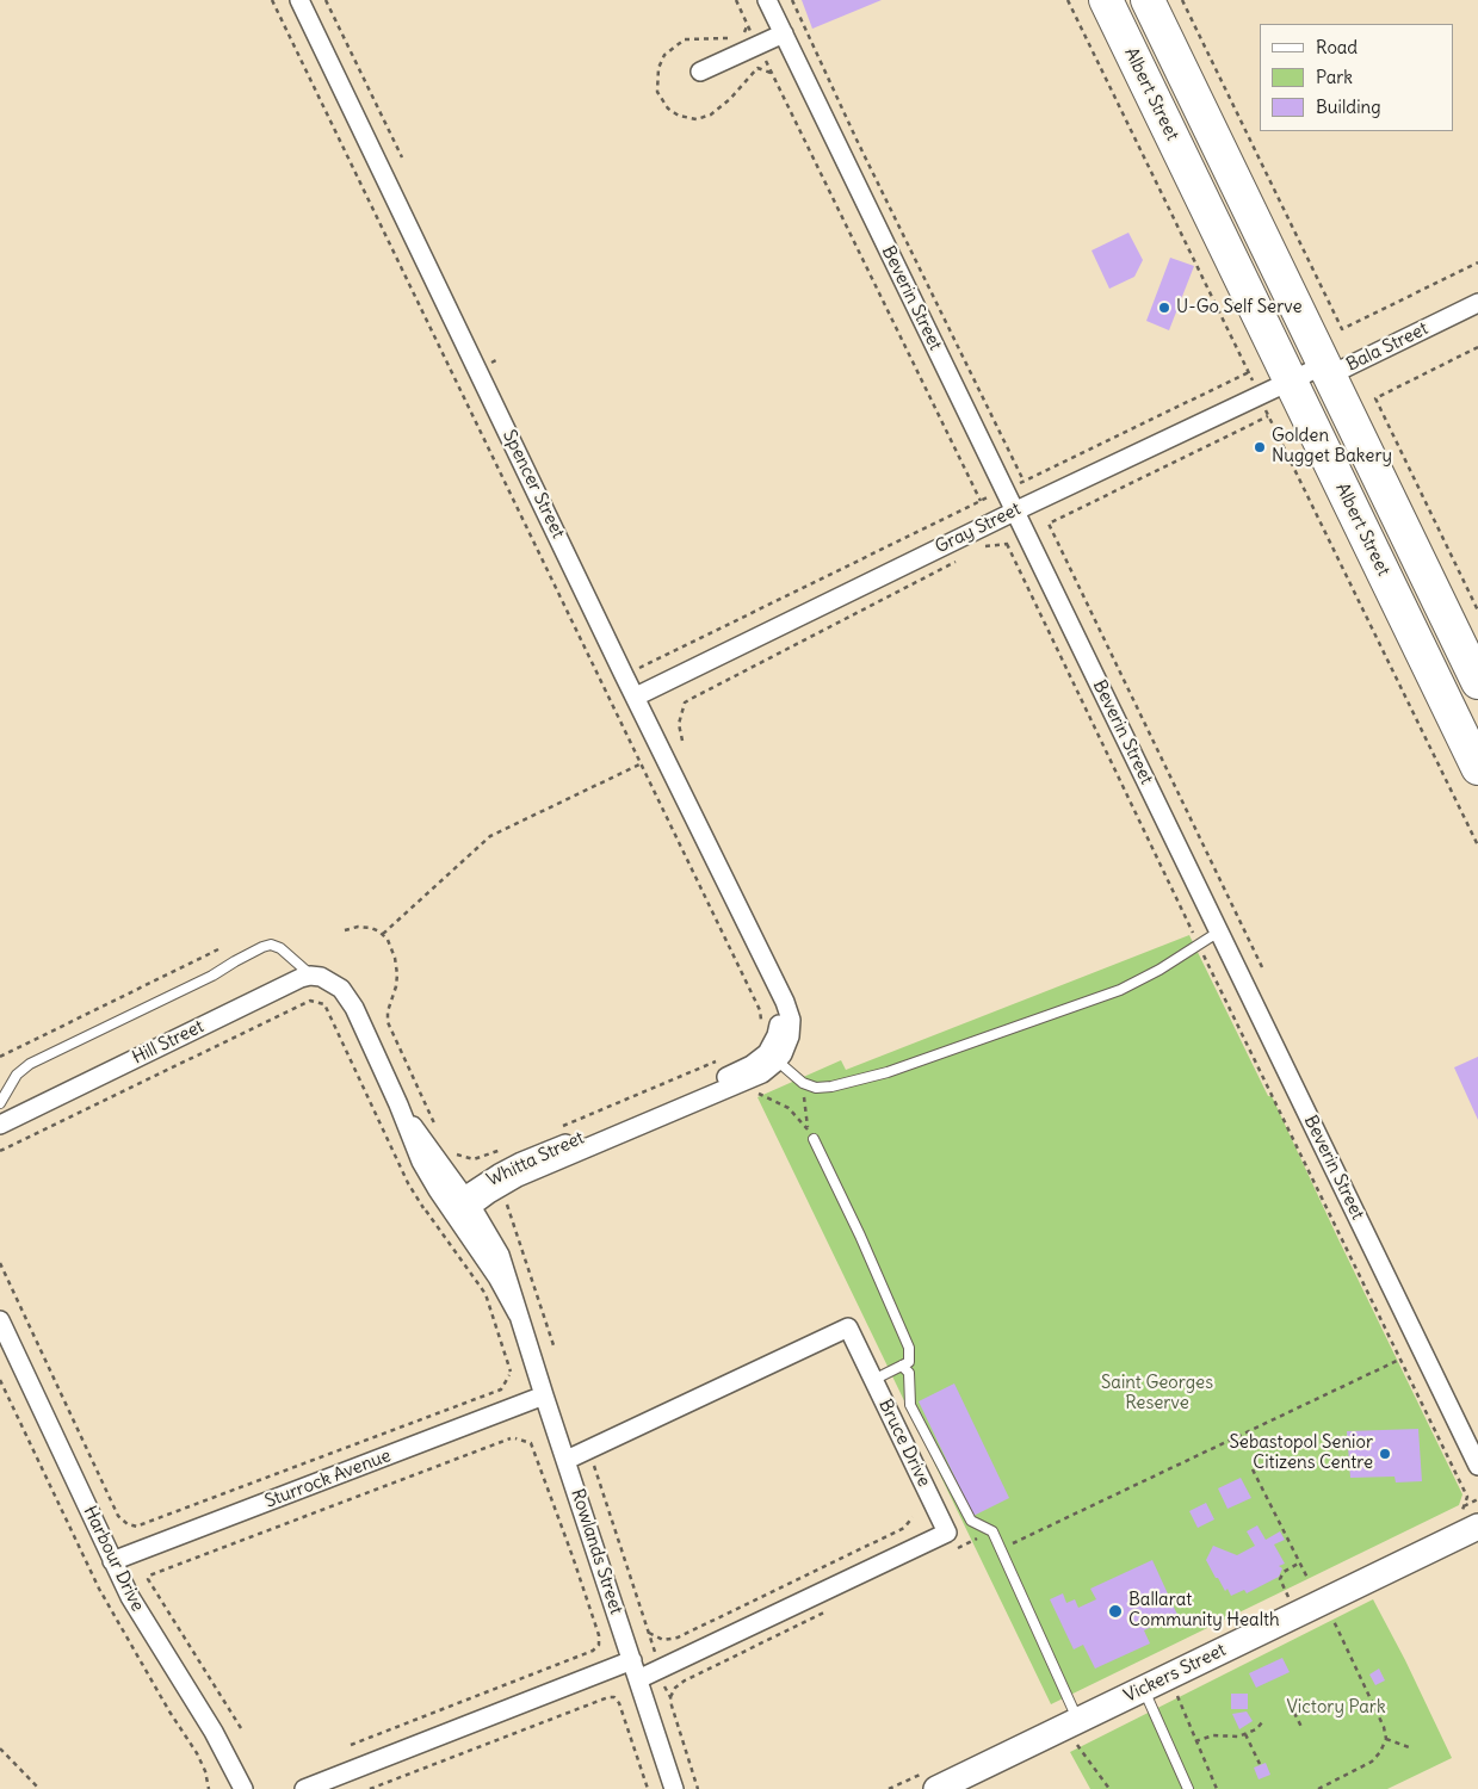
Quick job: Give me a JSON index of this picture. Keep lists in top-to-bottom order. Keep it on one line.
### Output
{"streets":{"highway":["Albert Street"],"street":["Beverin Street","Bala Street","Spencer Street","Gray Street","Hill Street","Whitta Street","Bruce Drive","Sturrock Avenue","Rowlands Street","Harbour Drive","Vickers Street"]},"crossings":[["Albert Street","Bala Street"],["Albert Street","Gray Street"],["Beverin Street","Gray Street"],["Bala Street","Gray Street"],["Spencer Street","Gray Street"],["Spencer Street","Whitta Street"],["Hill Street","Rowlands Street"],["Whitta Street","Rowlands Street"],["Bruce Drive","Rowlands Street"],["Sturrock Avenue","Rowlands Street"],["Sturrock Avenue","Harbour Drive"]],"parks":["Saint Georges Reserve","Victory Park"],"places":["U-Go Self Serve","Golden Nugget Bakery","Sebastopol Senior Citizens Centre","Ballarat Community Health"],"legend":["Road","Park","Building"]}
